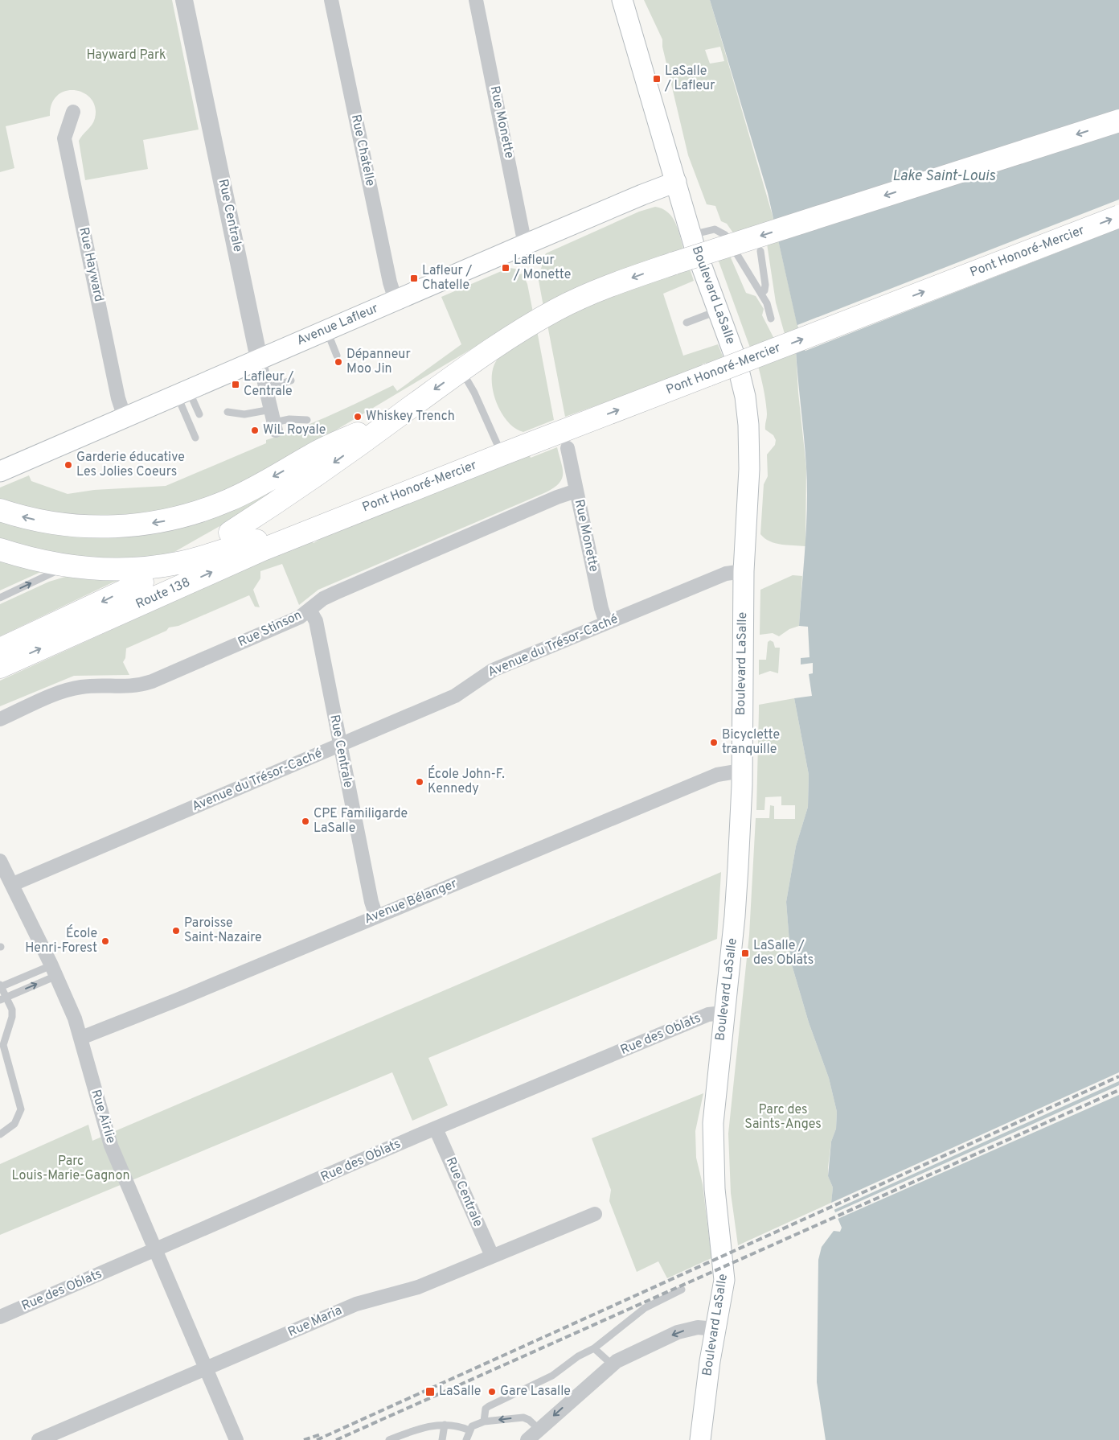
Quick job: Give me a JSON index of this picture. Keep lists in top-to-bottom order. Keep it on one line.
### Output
{"streets":{"highway":["Pont Honoré-Mercier","Route 138"],"main road":["Boulevard LaSalle","Avenue Lafleur"],"street":["Rue Monette","Rue Chatelle","Rue Centrale","Rue Hayward","Rue Stinson","Avenue du Trésor-Caché","Avenue Bélanger","Rue des Oblats","Rue Airlie","Rue Maria"]},"crossings":[["Rue Monette","Pont Honoré-Mercier"],["Rue Monette","Avenue Lafleur"],["Rue Monette","Rue Stinson"],["Rue Monette","Avenue du Trésor-Caché"],["Rue Chatelle","Avenue Lafleur"],["Rue Centrale","Avenue Lafleur"],["Rue Centrale","Rue Stinson"],["Rue Centrale","Avenue du Trésor-Caché"],["Rue Centrale","Avenue Bélanger"],["Rue Centrale","Rue des Oblats"],["Rue Centrale","Rue Maria"],["Pont Honoré-Mercier","Route 138"],["Rue Hayward","Avenue Lafleur"],["Boulevard LaSalle","Avenue Lafleur"],["Boulevard LaSalle","Avenue du Trésor-Caché"],["Boulevard LaSalle","Avenue Bélanger"],["Boulevard LaSalle","Rue des Oblats"],["Avenue du Trésor-Caché","Rue Airlie"],["Avenue Bélanger","Rue Airlie"],["Rue des Oblats","Rue Airlie"],["Rue Airlie","Rue Maria"]],"water":["Lake Saint-Louis"],"parks":["Hayward Park","Parc des Saints-Anges","Parc Louis-Marie-Gagnon"],"places":{"transit":["LaSalle / Lafleur","Lafleur / Monette","Lafleur / Chatelle","Lafleur / Centrale","LaSalle / des Oblats","LaSalle"],"other":["Dépanneur Moo Jin","Whiskey Trench","WiL Royale","Garderie éducative Les Jolies Coeurs","Bicyclette tranquille","École John-F. Kennedy","CPE Familigarde LaSalle","Paroisse Saint-Nazaire","École Henri-Forest","Gare Lasalle"]}}
